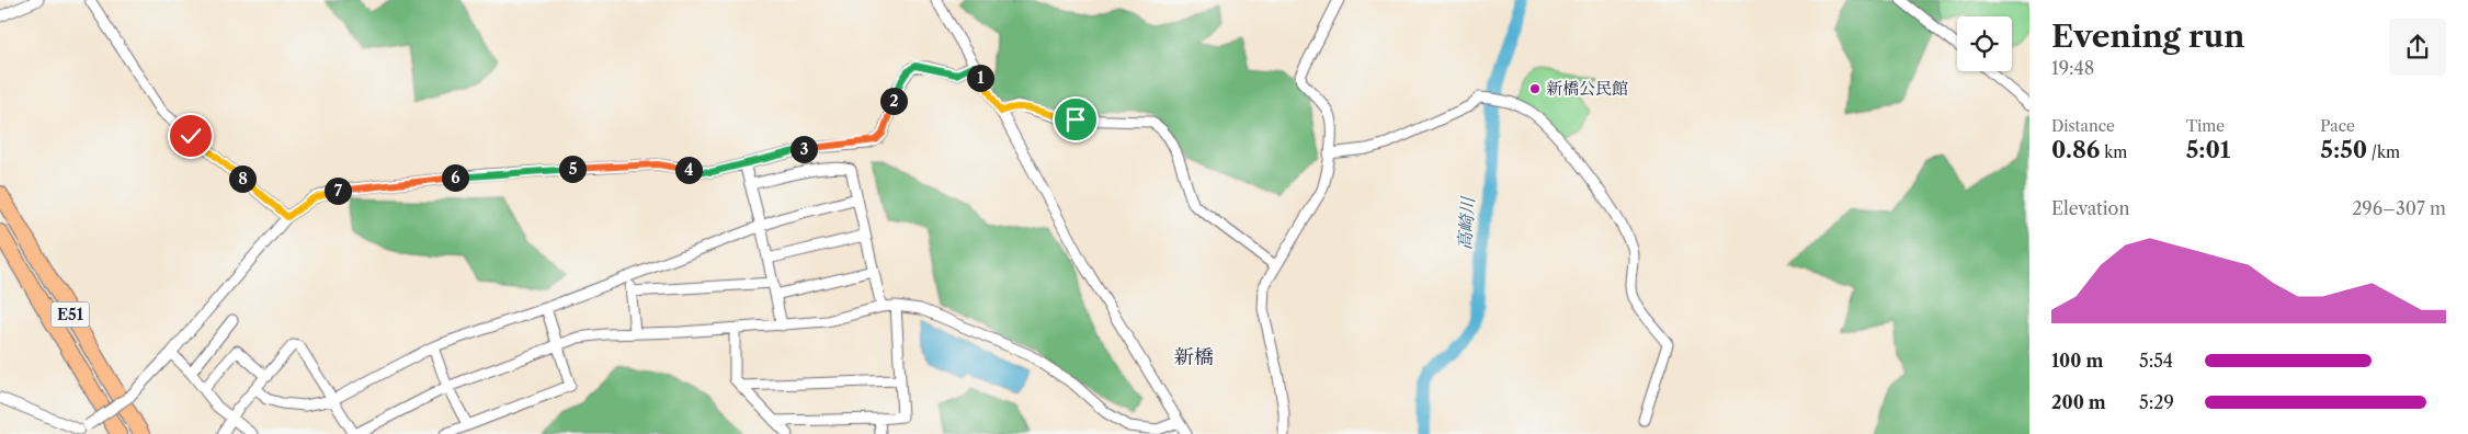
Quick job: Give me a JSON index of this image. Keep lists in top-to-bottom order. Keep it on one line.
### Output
{"streets":{"highway":["E51"]},"districts":["新橋"],"water":["高崎川"],"places":["新橋公民館"],"page":{"heading":["Evening run","19:48"],"pins":["1","2","3","5","4","6","8","7"],"stats":[["Distance","0.86 km"],["Time","5:01"],["Pace","5:50 /km"]],"chart":["Elevation","296–307 m"],"list":[{"name":"100 m","note":"5:54"},{"name":"200 m","note":"5:29"}]}}
